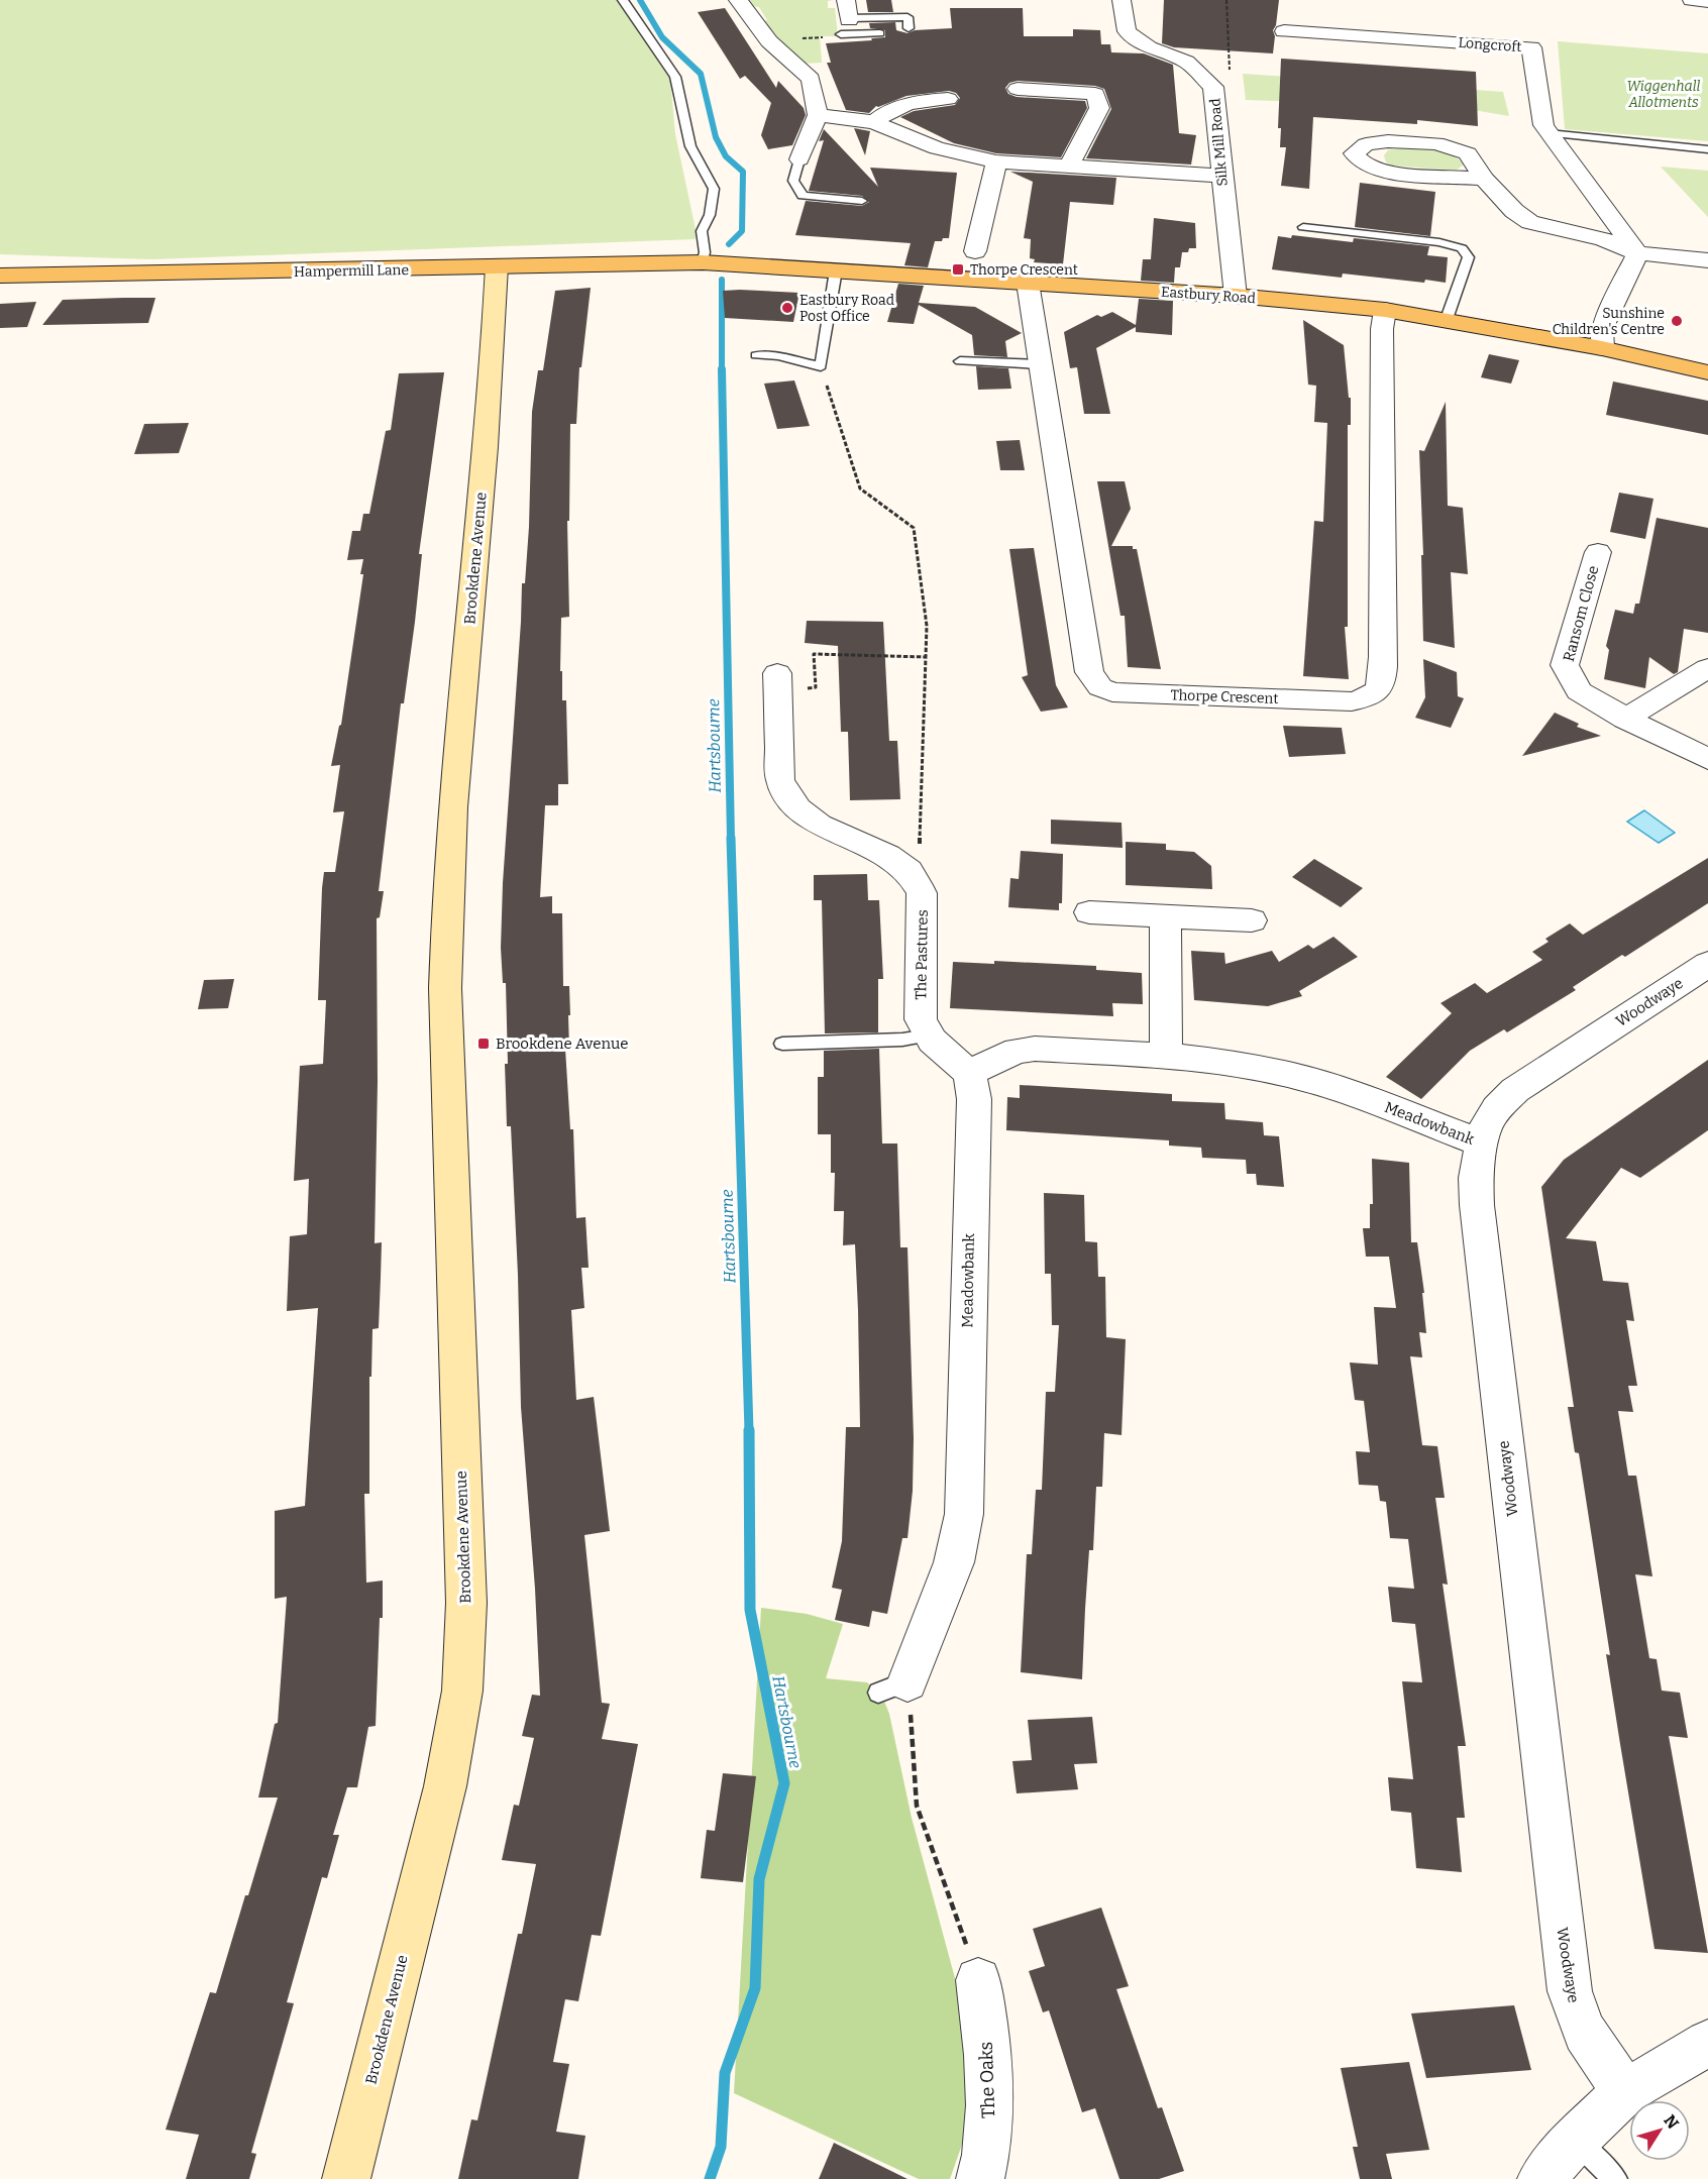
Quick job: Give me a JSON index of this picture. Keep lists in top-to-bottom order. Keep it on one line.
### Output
{"streets":{"main road":["Hampermill Lane","Eastbury Road","Brookdene Avenue"],"street":["Longcroft","Silk Mill Road","Ransom Close","Thorpe Crescent","The Pastures","Woodwaye","Meadowbank","The Oaks"]},"crossings":[["Silk Mill Road","Eastbury Road"],["Hampermill Lane","Eastbury Road"],["Hampermill Lane","Brookdene Avenue"],["Eastbury Road","Thorpe Crescent"],["The Pastures","Meadowbank"],["Woodwaye","Meadowbank"]],"water":["Hartsbourne"],"parks":["Wiggenhall Allotments"],"places":{"transit":["Thorpe Crescent","Brookdene Avenue"],"other":["Eastbury Road Post Office","Sunshine Children's Centre"]},"north":"top right"}
